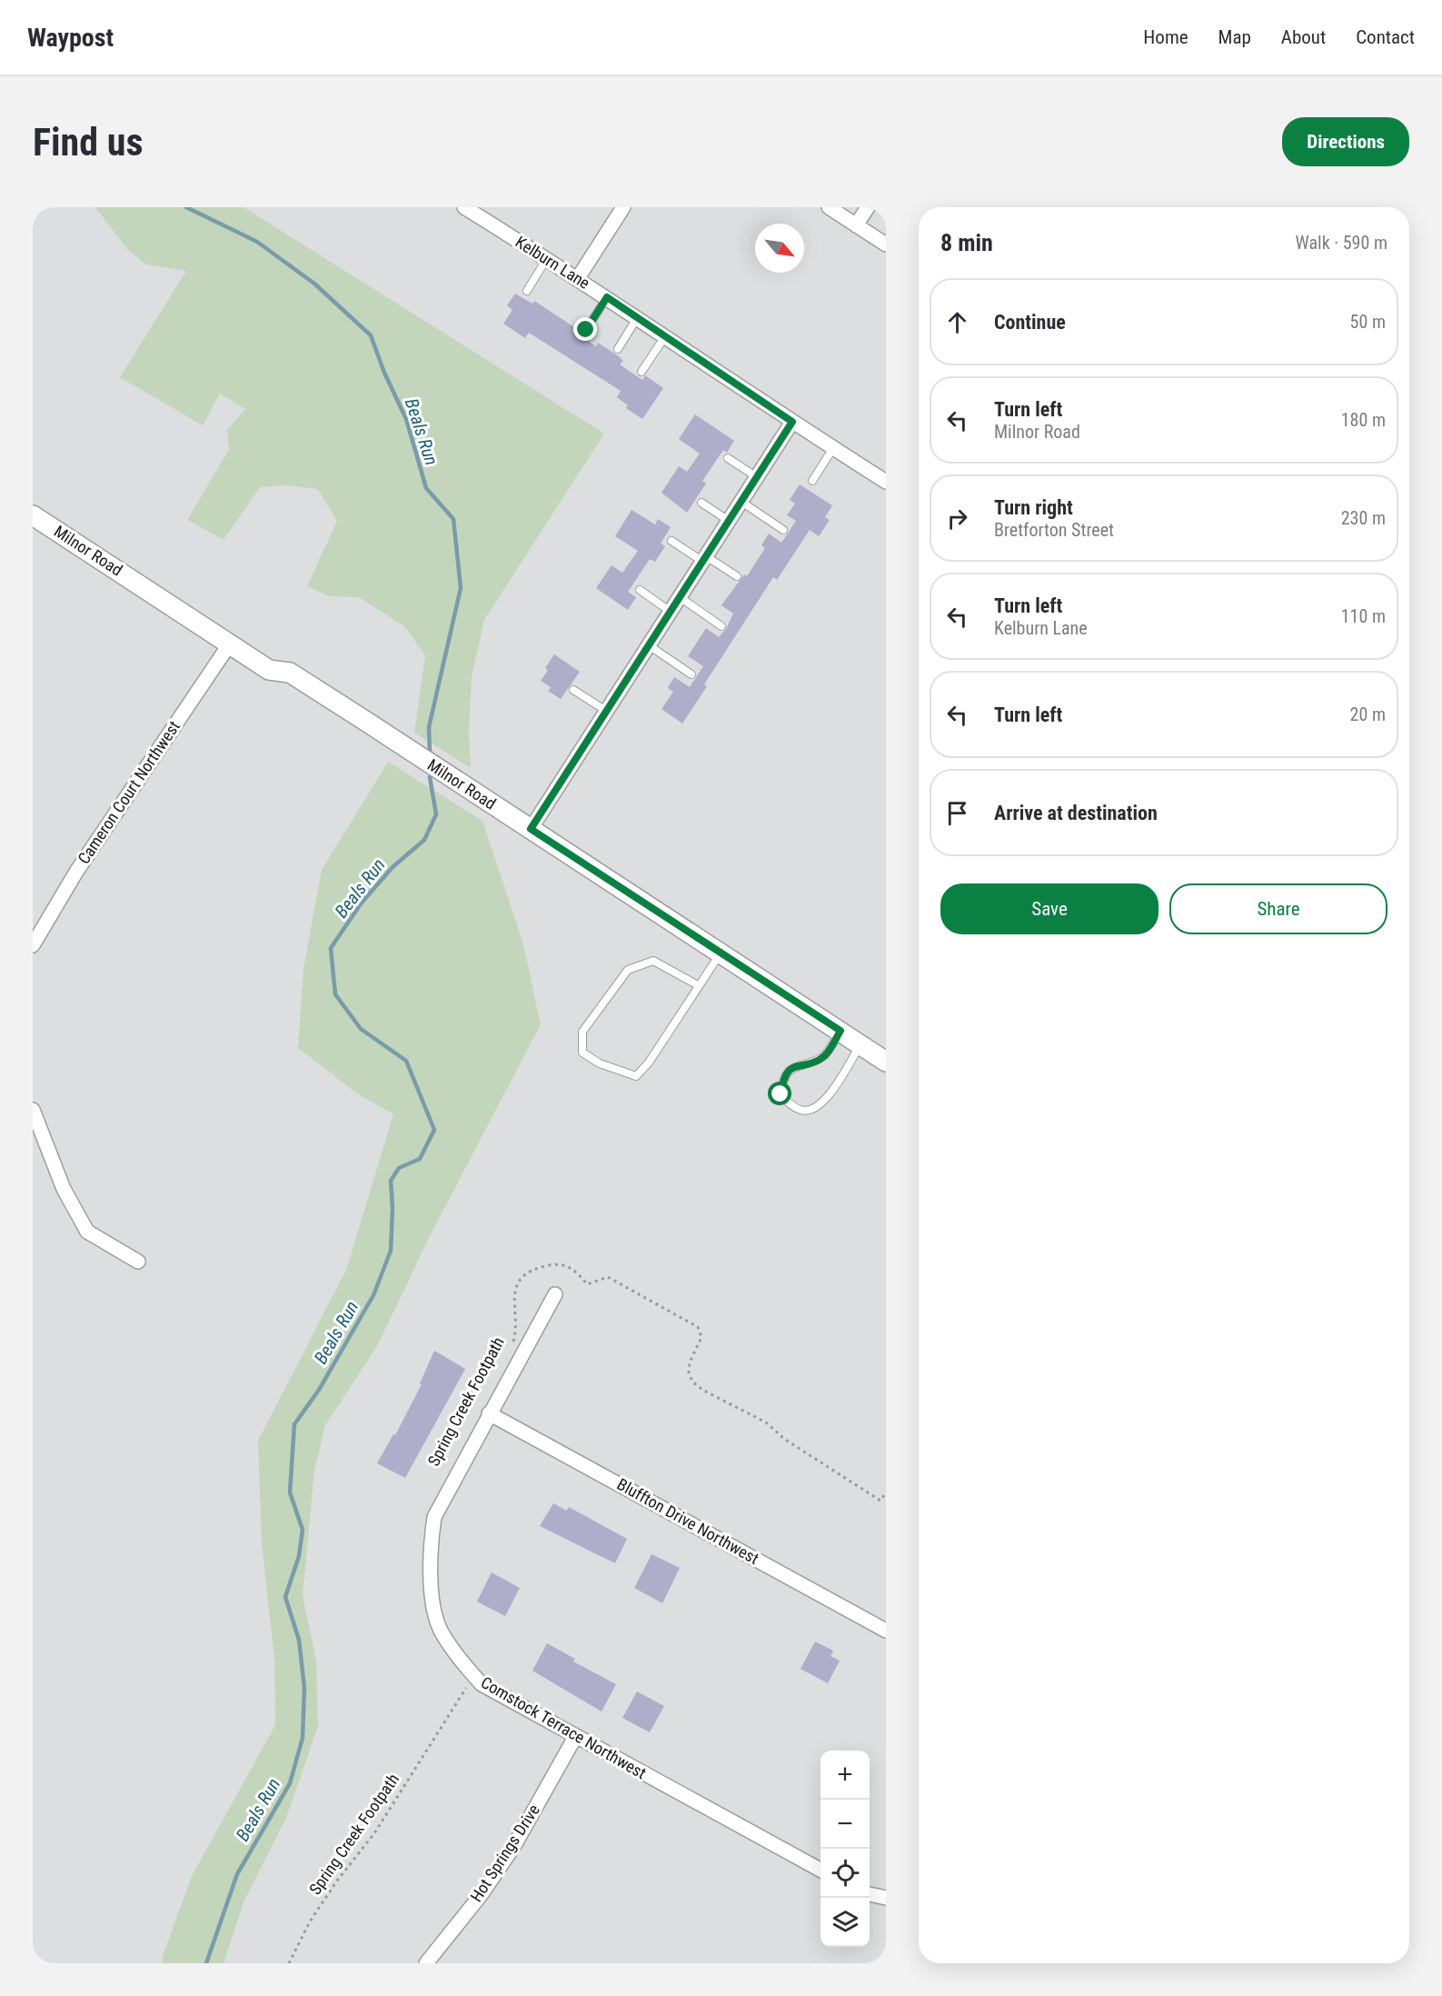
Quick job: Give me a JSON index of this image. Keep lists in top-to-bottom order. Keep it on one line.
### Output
{"streets":{"main road":["Milnor Road"],"street":["Kelburn Lane","Cameron Court Northwest","Bluffton Drive Northwest","Comstock Terrace Northwest","Hot Springs Drive"],"path":["Spring Creek Footpath"]},"crossings":[["Milnor Road","Cameron Court Northwest"],["Bluffton Drive Northwest","Comstock Terrace Northwest"],["Comstock Terrace Northwest","Hot Springs Drive"]],"water":["Beals Run"],"north":"bottom right","page":{"header":"Waypost","nav":["Home","Map","About","Contact"],"buttons":["Directions",["Save","Share"]],"title":"Find us","heading":["8 min","Walk · 590 m"],"list":[["Continue","50 m"],["Turn left","Milnor Road","180 m"],["Turn right","Bretforton Street","230 m"],["Turn left","Kelburn Lane","110 m"],["Turn left","20 m"],"Arrive at destination"],"map_buttons":["+","−"]}}
